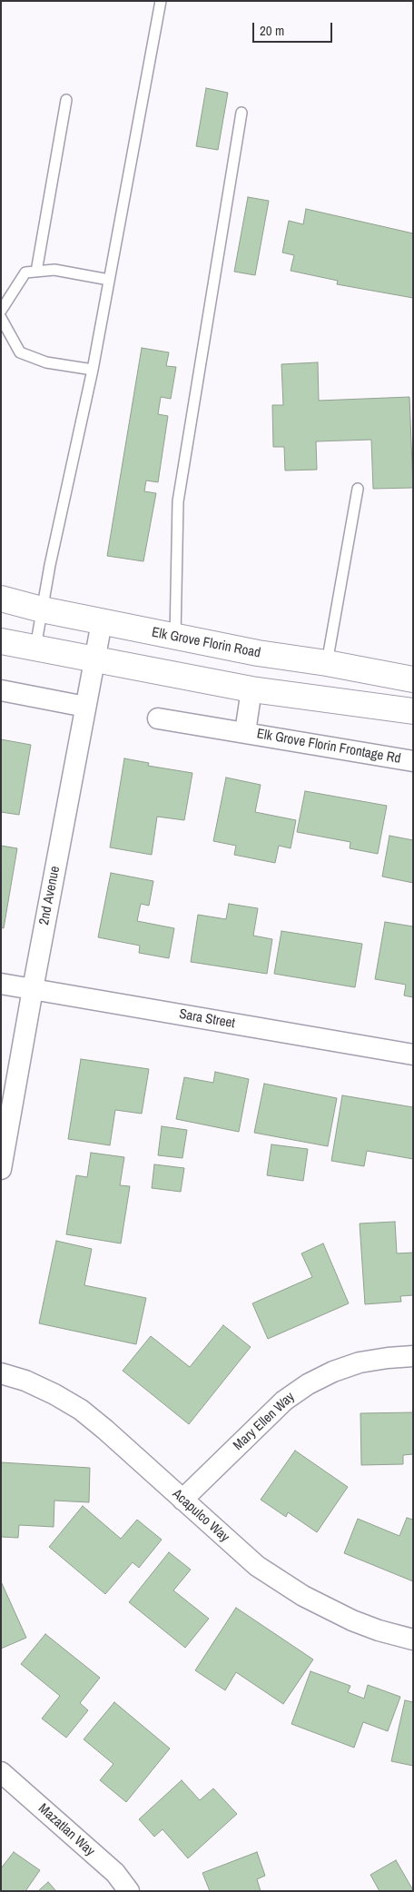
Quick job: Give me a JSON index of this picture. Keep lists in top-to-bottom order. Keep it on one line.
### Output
{"streets":{"main road":["Elk Grove Florin Road"],"street":["Elk Grove Florin Frontage Rd","2nd Avenue","Sara Street","Mary Ellen Way","Acapulco Way","Mazatlan Way"]},"crossings":[["Elk Grove Florin Road","2nd Avenue"],["2nd Avenue","Sara Street"],["Mary Ellen Way","Acapulco Way"]],"scale_bar":"20 m"}
